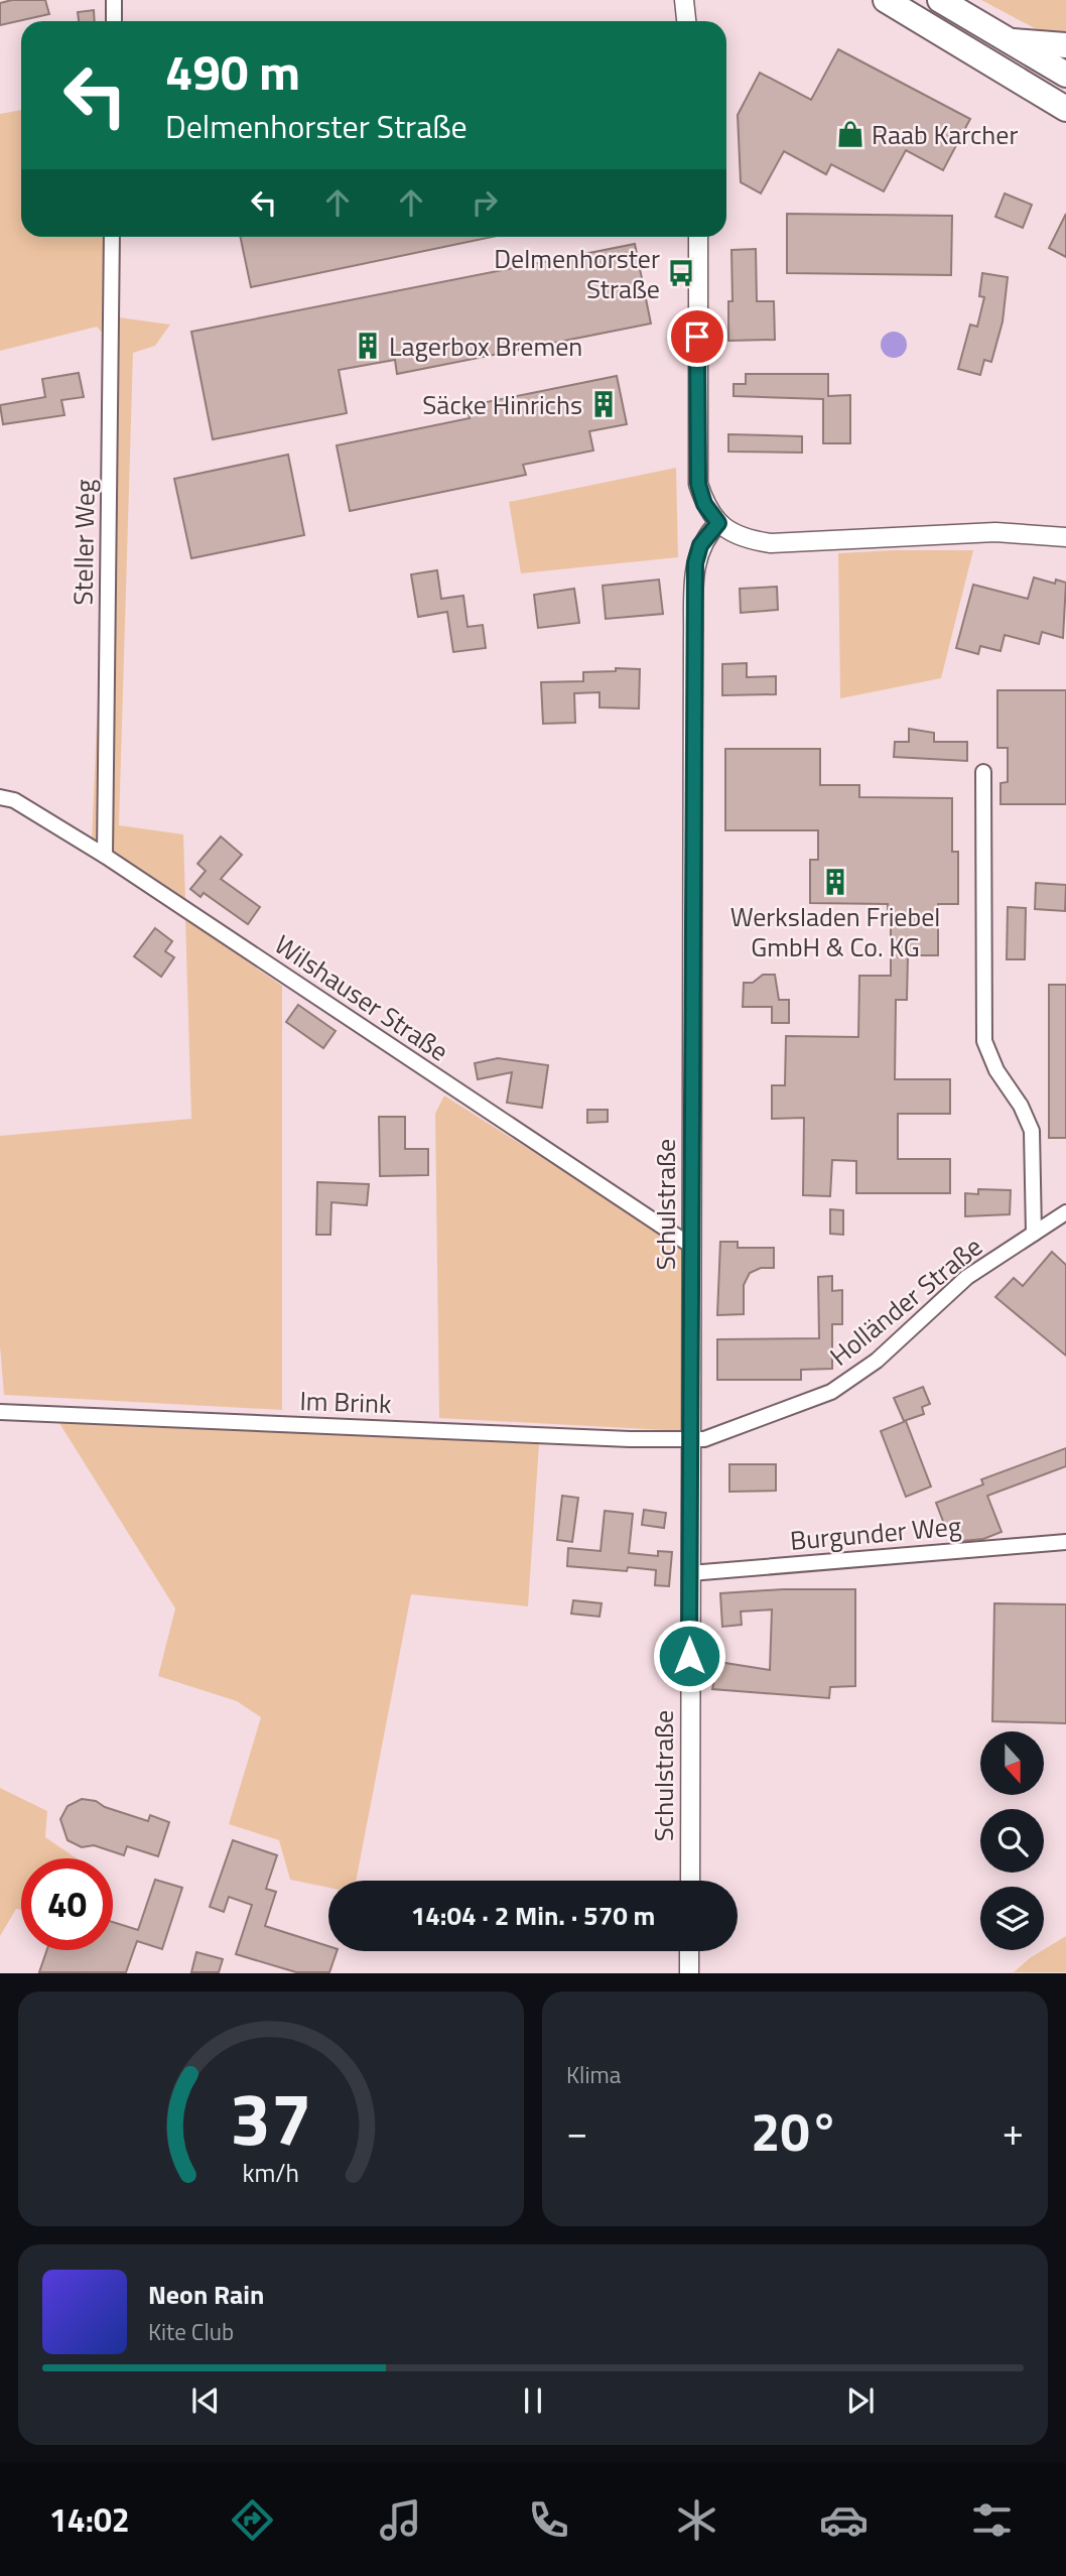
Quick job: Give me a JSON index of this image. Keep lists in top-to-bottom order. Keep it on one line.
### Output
{"streets":{"street":["Steller Weg","Wilshauser Straße","Schulstraße","Holländer Straße","Im Brink","Burgunder Weg"]},"crossings":[["Steller Weg","Wilshauser Straße"],["Wilshauser Straße","Schulstraße"],["Schulstraße","Holländer Straße"],["Schulstraße","Im Brink"],["Schulstraße","Burgunder Weg"],["Holländer Straße","Im Brink"]],"places":{"shop":["Raab Karcher"],"bus stop":["Delmenhorster Straße"],"building":["Lagerbox Bremen","Säcke Hinrichs","Werksladen Friebel GmbH & Co. KG"]},"north":"bottom","page":{"turn":["490 m","Delmenhorster Straße"],"limit":"40","trip":"14:04 · 2 Min. · 570 m","tile":"Klima","heat":["−","20°","+"],"song":["Neon Rain","Kite Club"],"tabs":"14:02","gauge":["37","km/h"]}}
